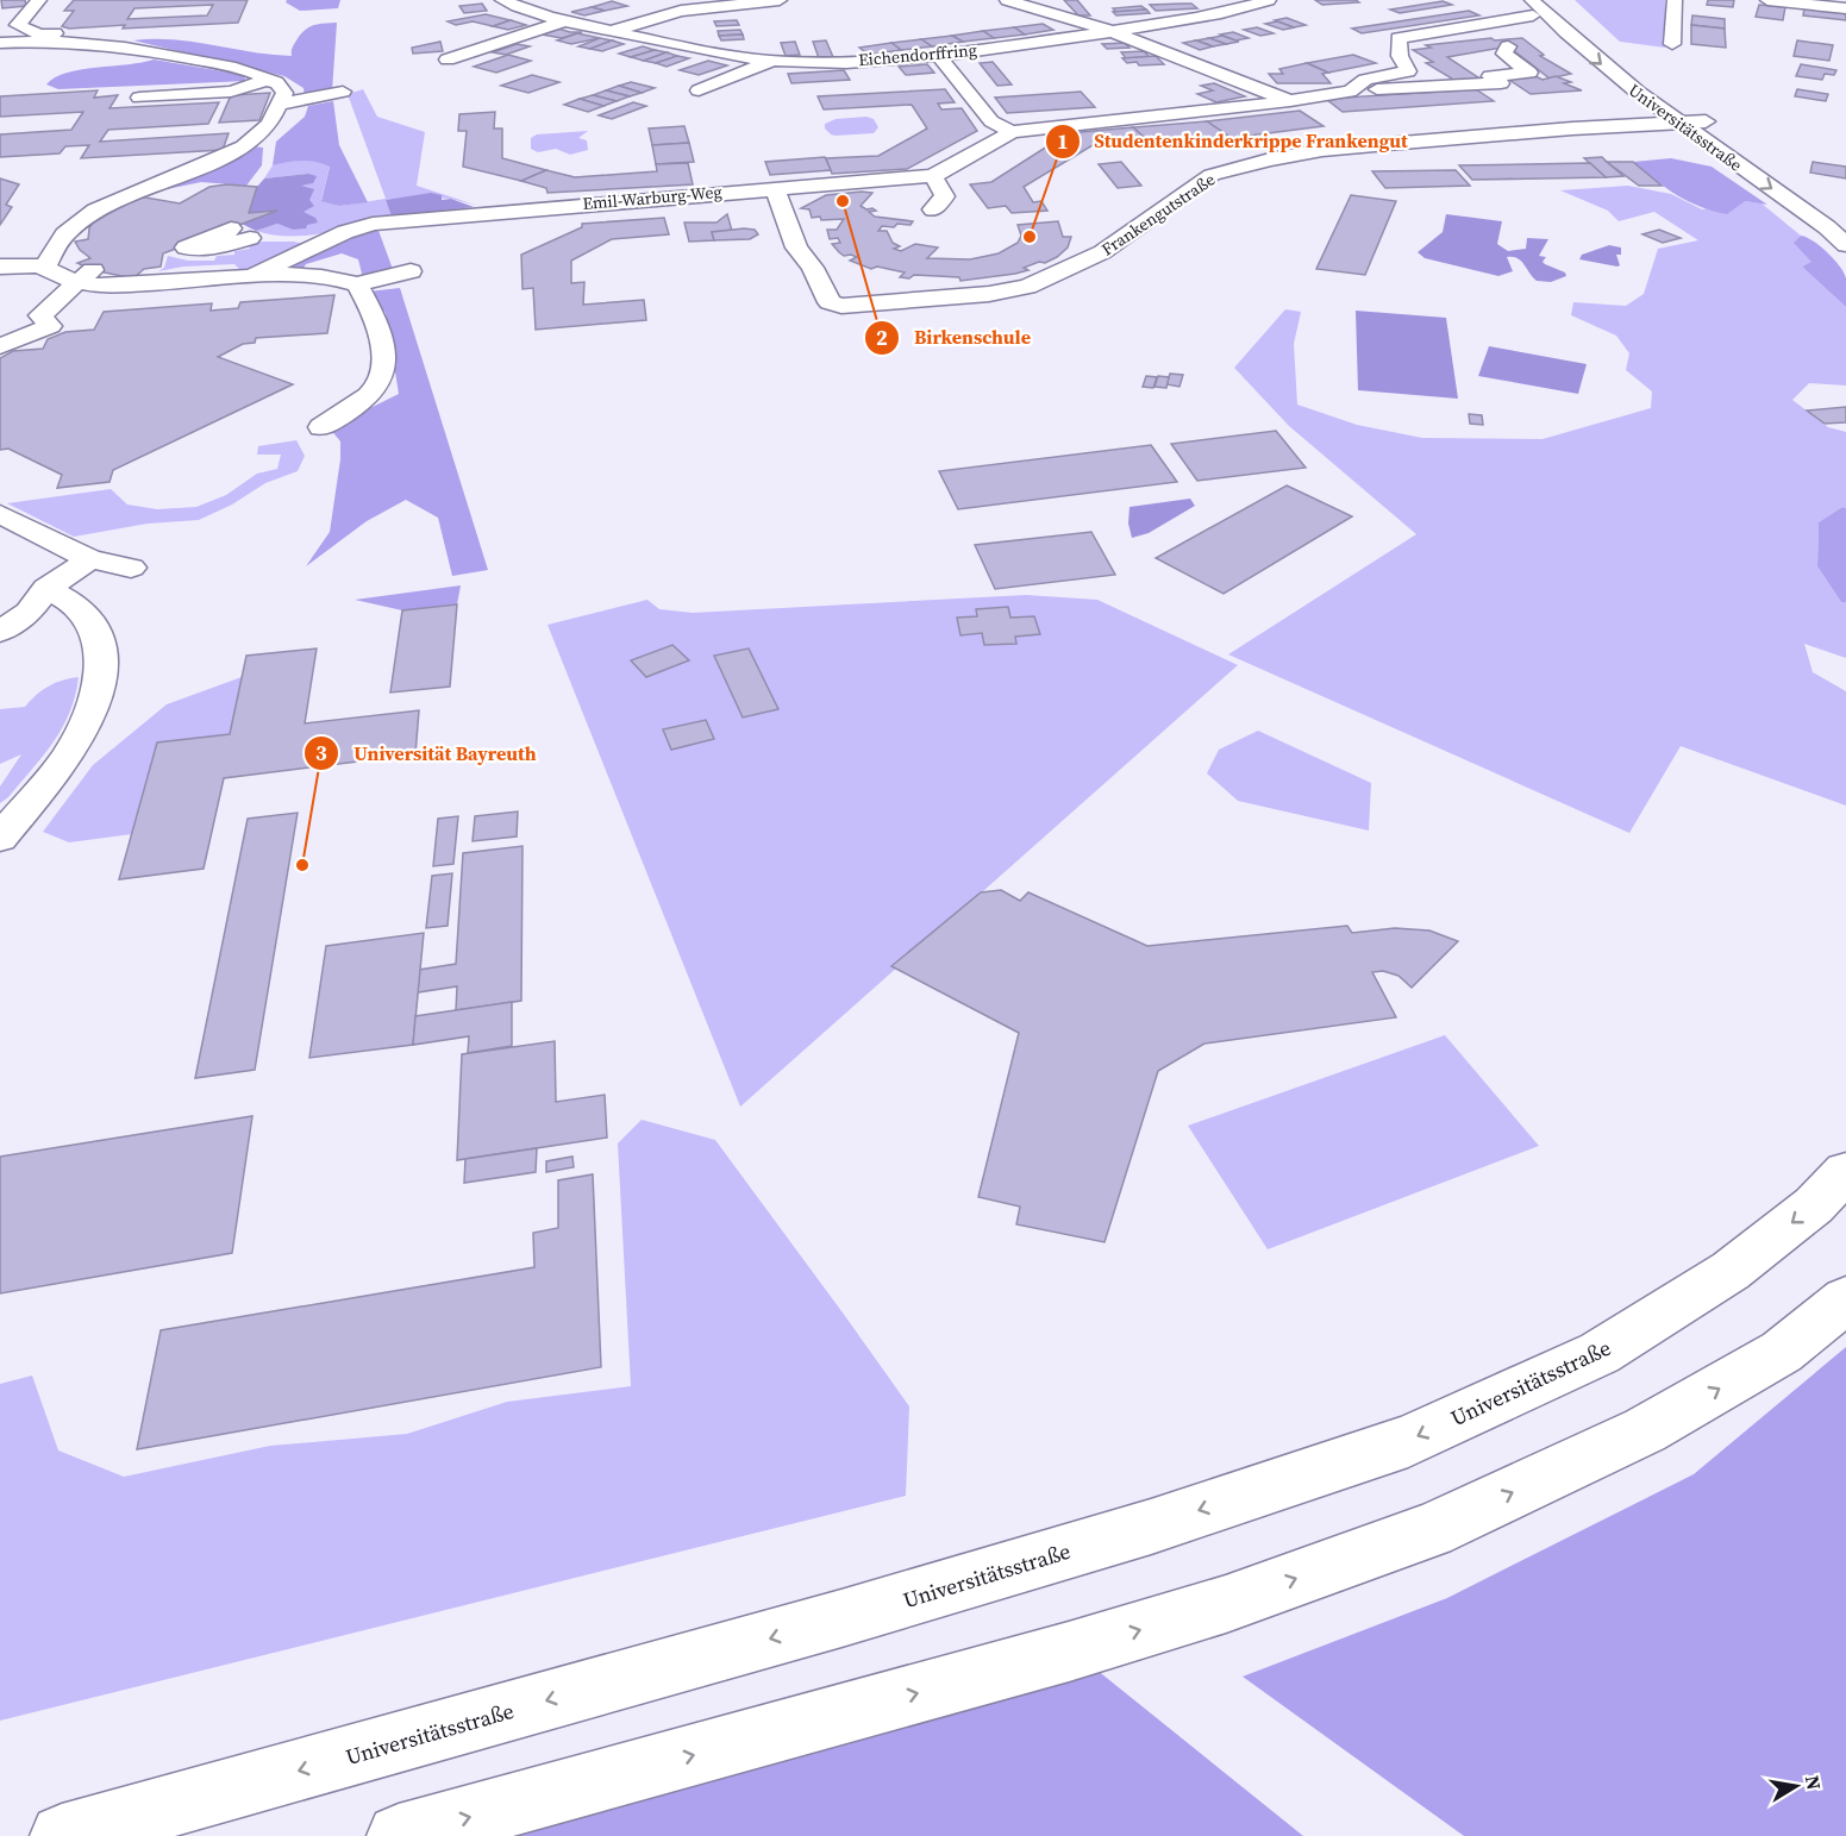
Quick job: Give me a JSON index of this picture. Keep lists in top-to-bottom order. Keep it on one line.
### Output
{"streets":{"street":["Eichendorffring","Universitätsstraße","Emil-Warburg-Weg","Frankengutstraße"]},"crossings":[["Eichendorffring","Emil-Warburg-Weg"],["Universitätsstraße","Frankengutstraße"],["Emil-Warburg-Weg","Frankengutstraße"]],"places":["Birkenschule","Studentenkinderkrippe Frankengut","Universität Bayreuth"],"north":"right"}
